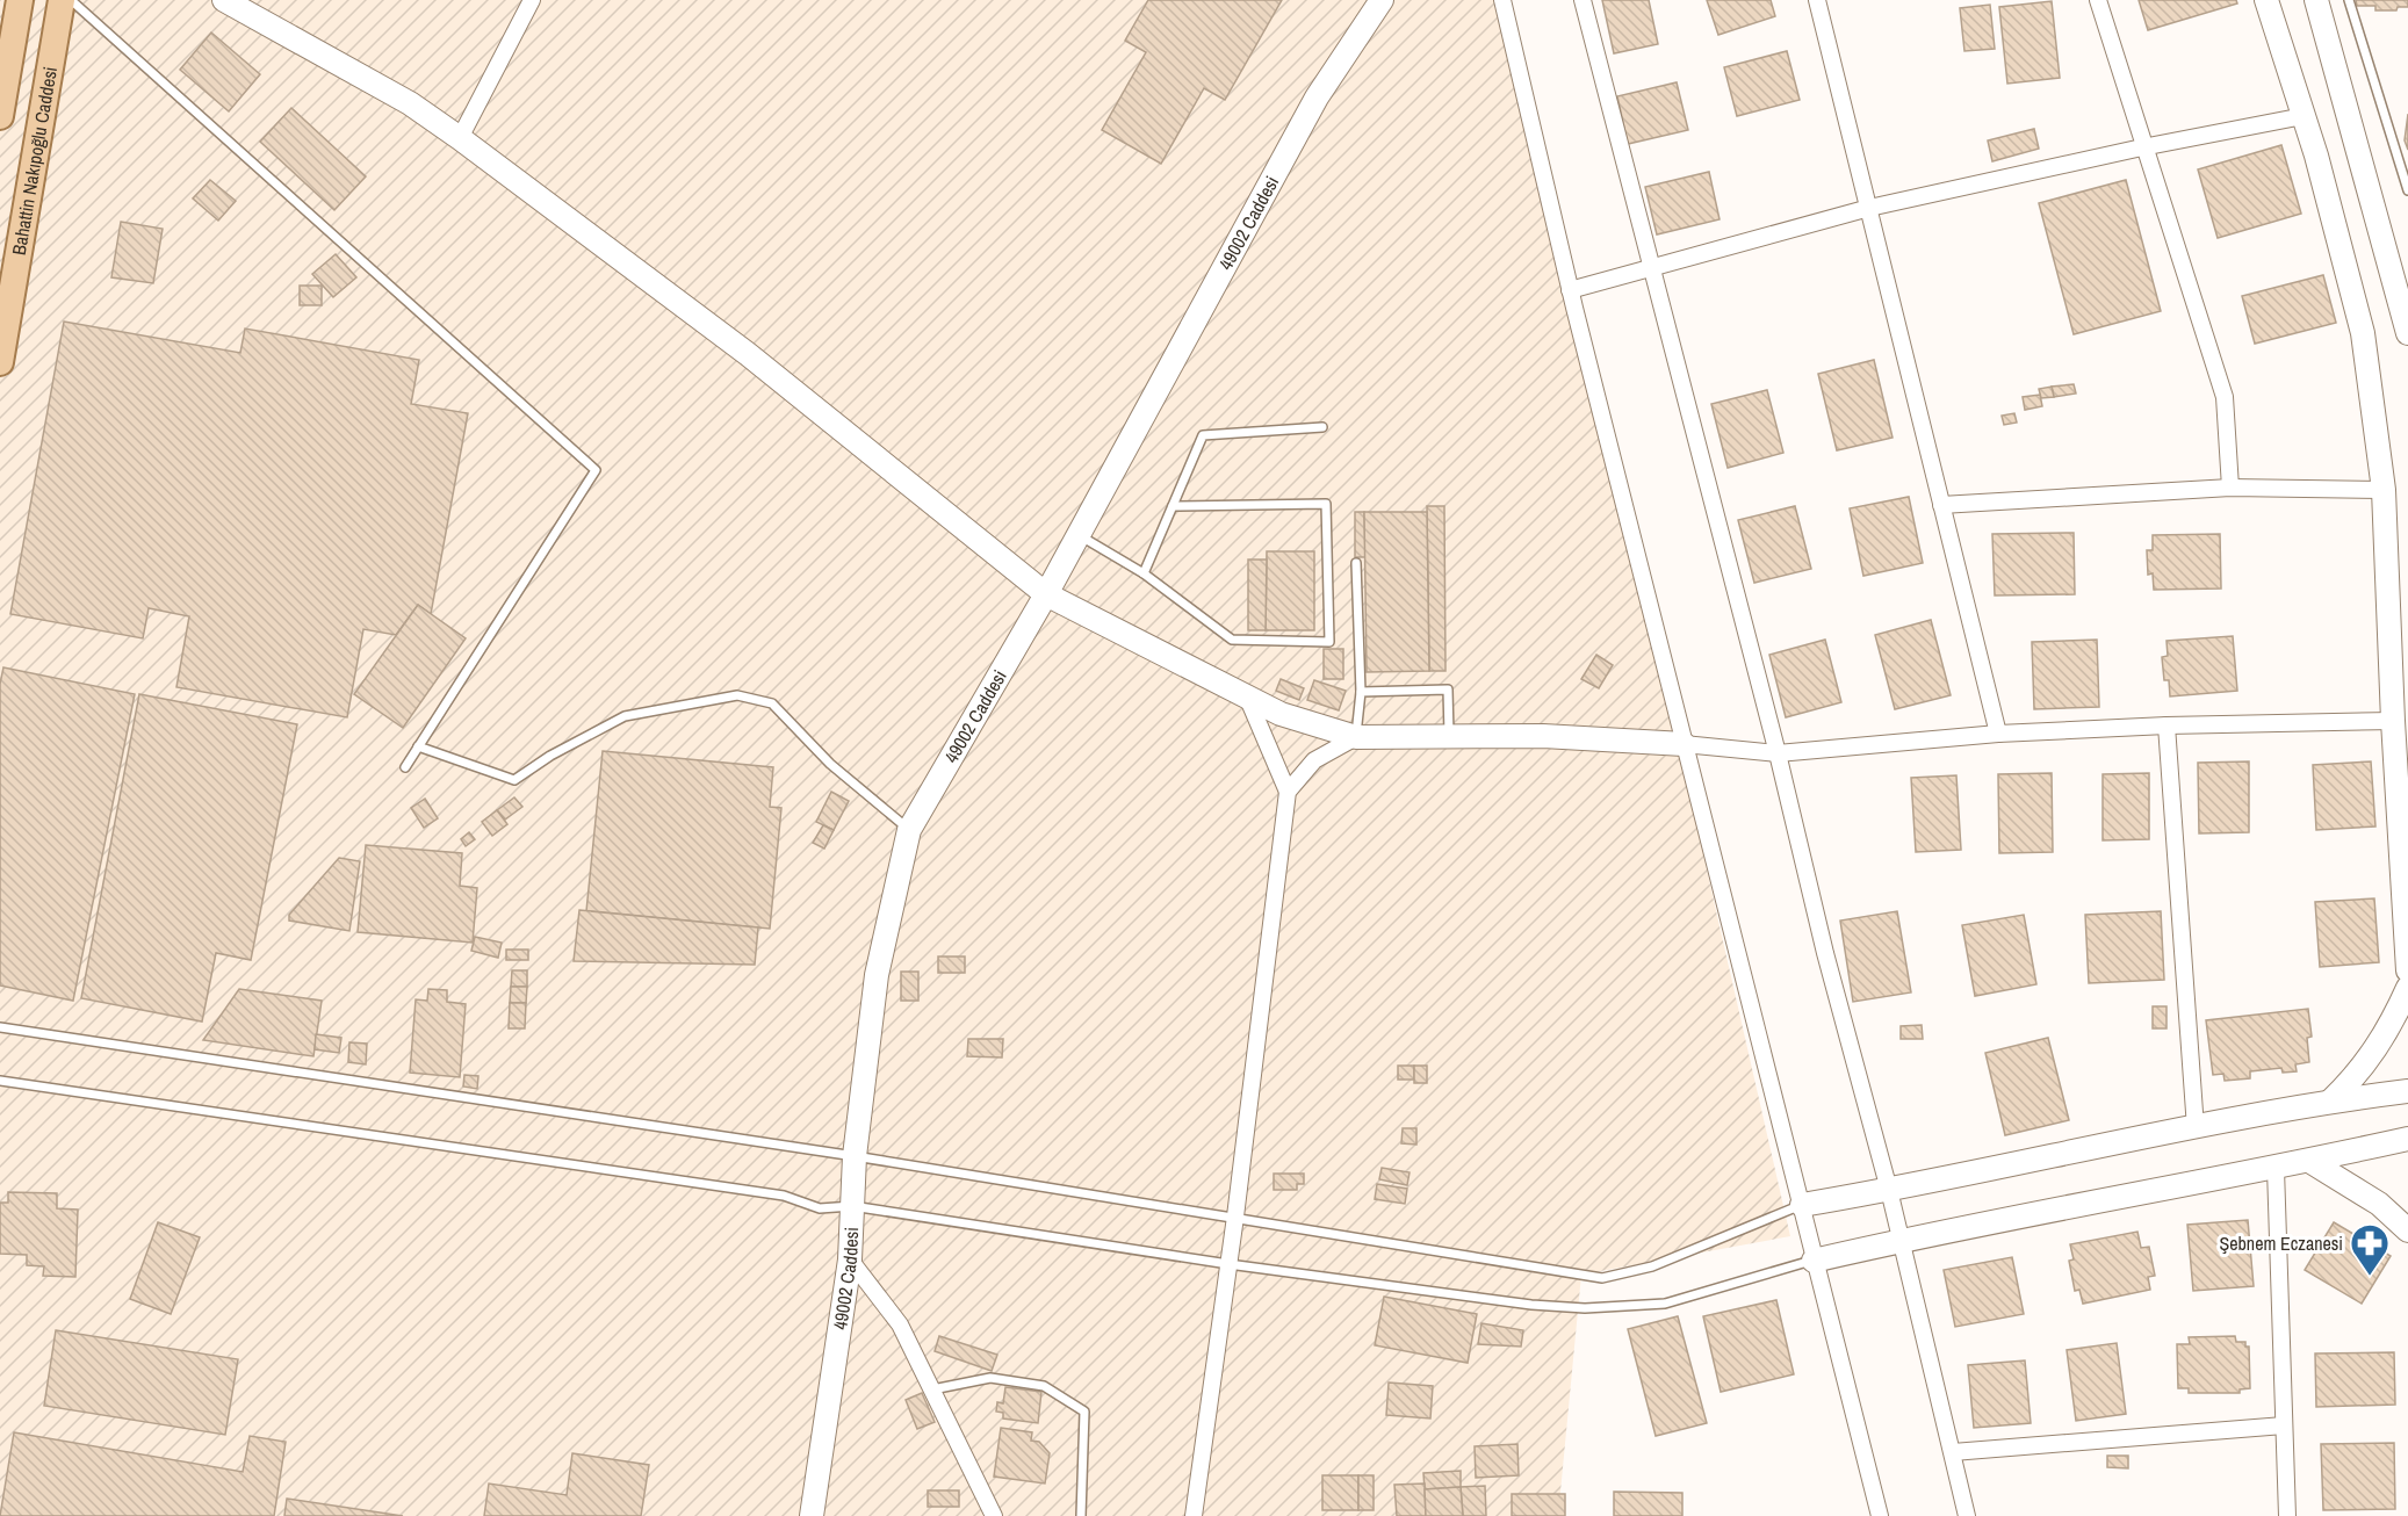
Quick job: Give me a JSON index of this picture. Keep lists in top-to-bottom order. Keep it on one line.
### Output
{"streets":{"main road":["Bahattin Nakıpoğlu Caddesi"],"street":["49002 Caddesi"]},"places":{"pharmacy":["Şebnem Eczanesi"]}}
